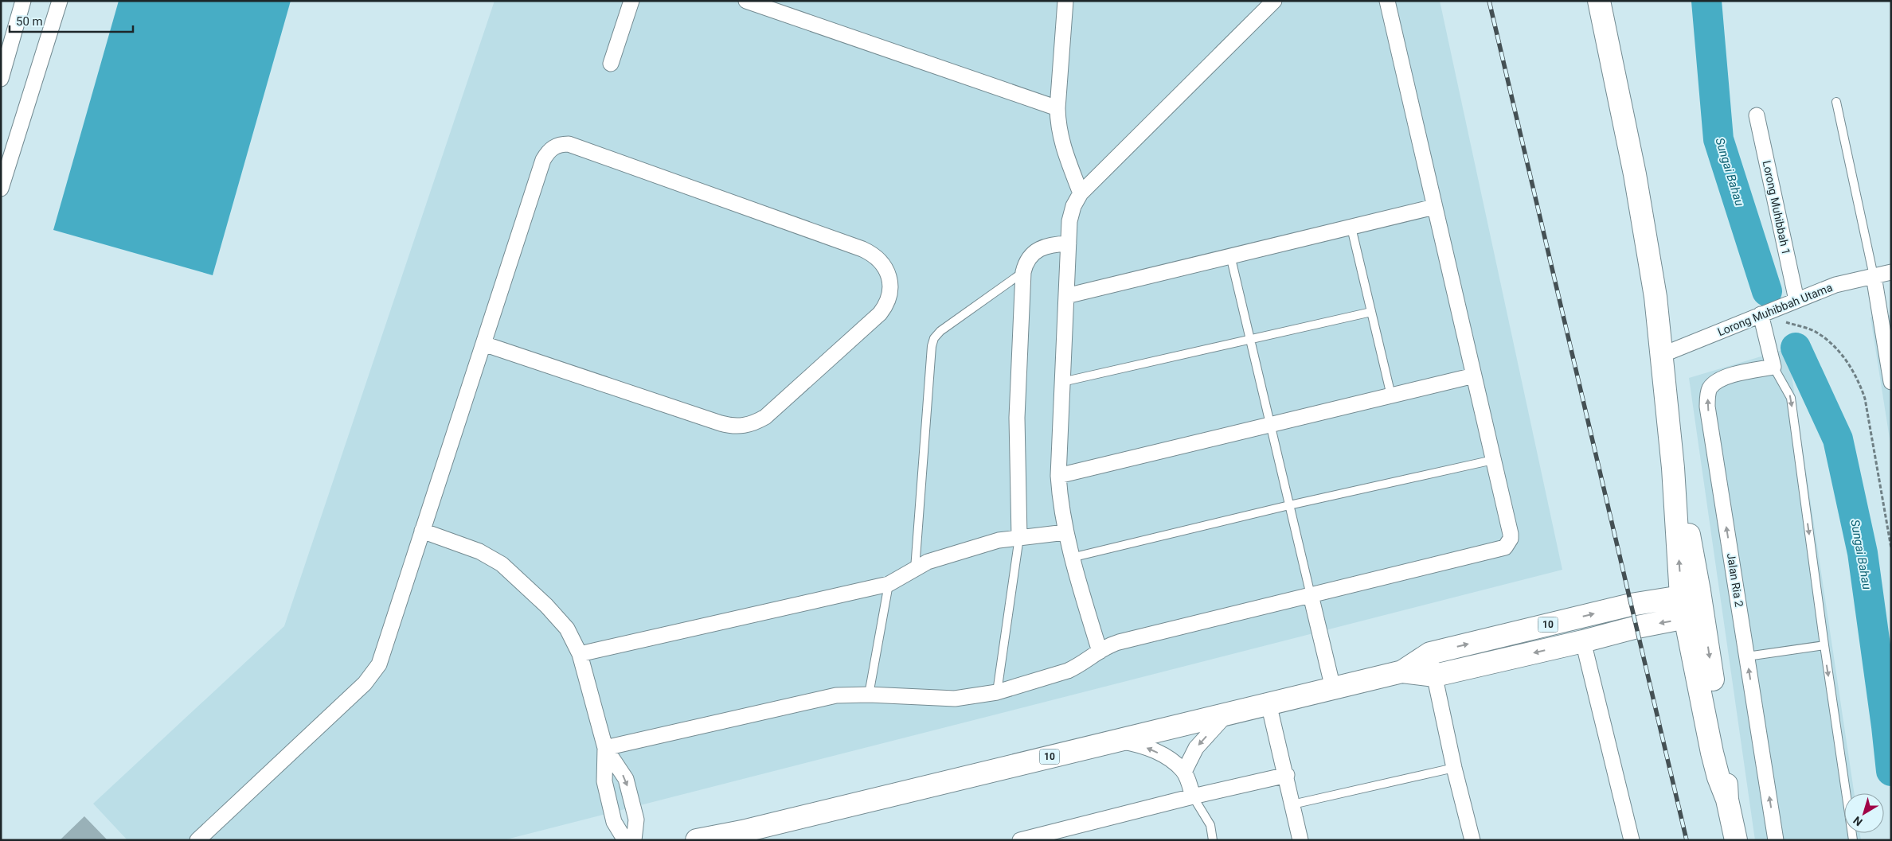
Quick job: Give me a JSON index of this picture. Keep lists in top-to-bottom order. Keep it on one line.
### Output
{"streets":{"main road":["10"],"street":["Lorong Muhibbah 1","Lorong Muhibbah Utama","Jalan Ria 2"]},"crossings":[["Lorong Muhibbah 1","Lorong Muhibbah Utama"]],"one_way":["Jalan Ria 2"],"water":["Sungai Bahau"],"scale_bar":"50 m","north":"bottom left"}
